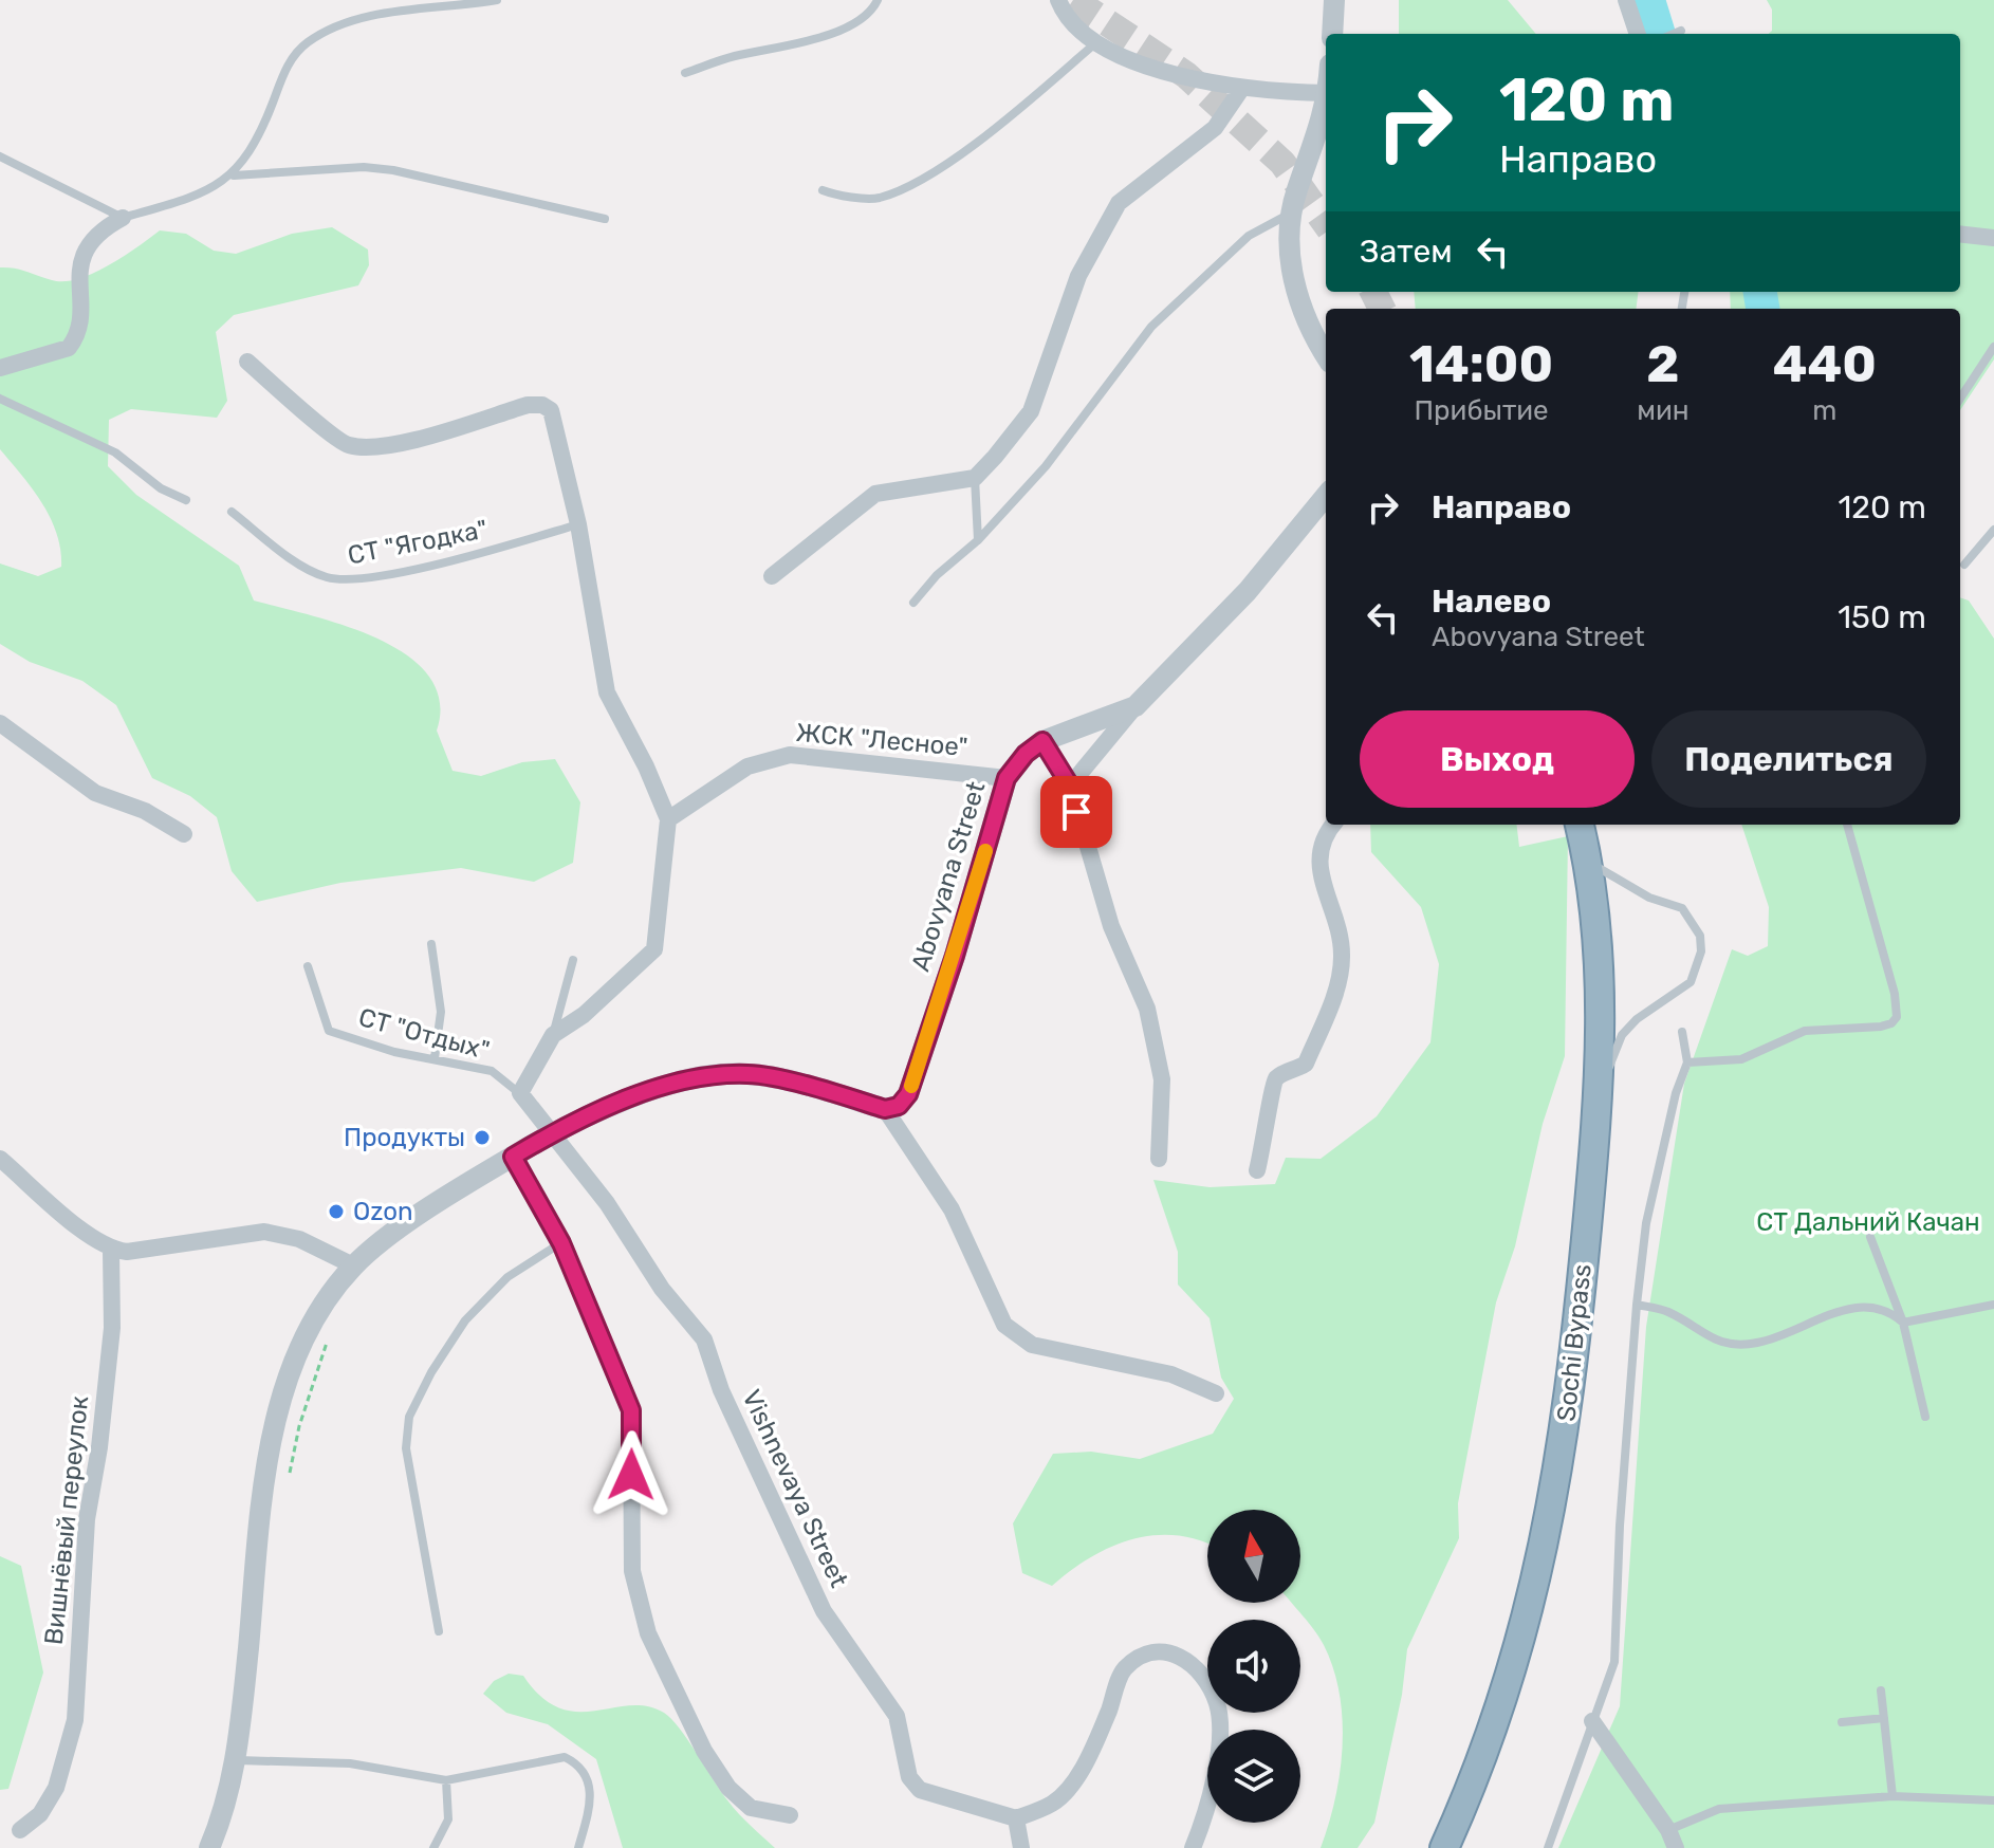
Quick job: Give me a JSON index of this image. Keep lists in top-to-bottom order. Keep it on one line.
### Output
{"streets":{"highway":["Sochi Bypass"],"street":["ЖСК \"Лесное\"","Abovyana Street","Vishnevaya Street","Вишнёвый переулок"],"lane":["СТ \"Ягодка\"","СТ \"Отдых\""]},"crossings":[["ЖСК \"Лесное\"","Abovyana Street"],["СТ \"Отдых\"","Vishnevaya Street"]],"parks":["СТ Дальний Качан"],"places":["Продукты","Ozon"],"north":"top","page":{"turn":["120 m","Направо"],"then":"Затем","eta":["14:00","Прибытие","2","мин","440","m"],"list":[{"name":"Направо","value":"120 m"},{"name":"Налево","note":"Abovyana Street","value":"150 m"}],"buttons":["Выход","Поделиться"]}}
